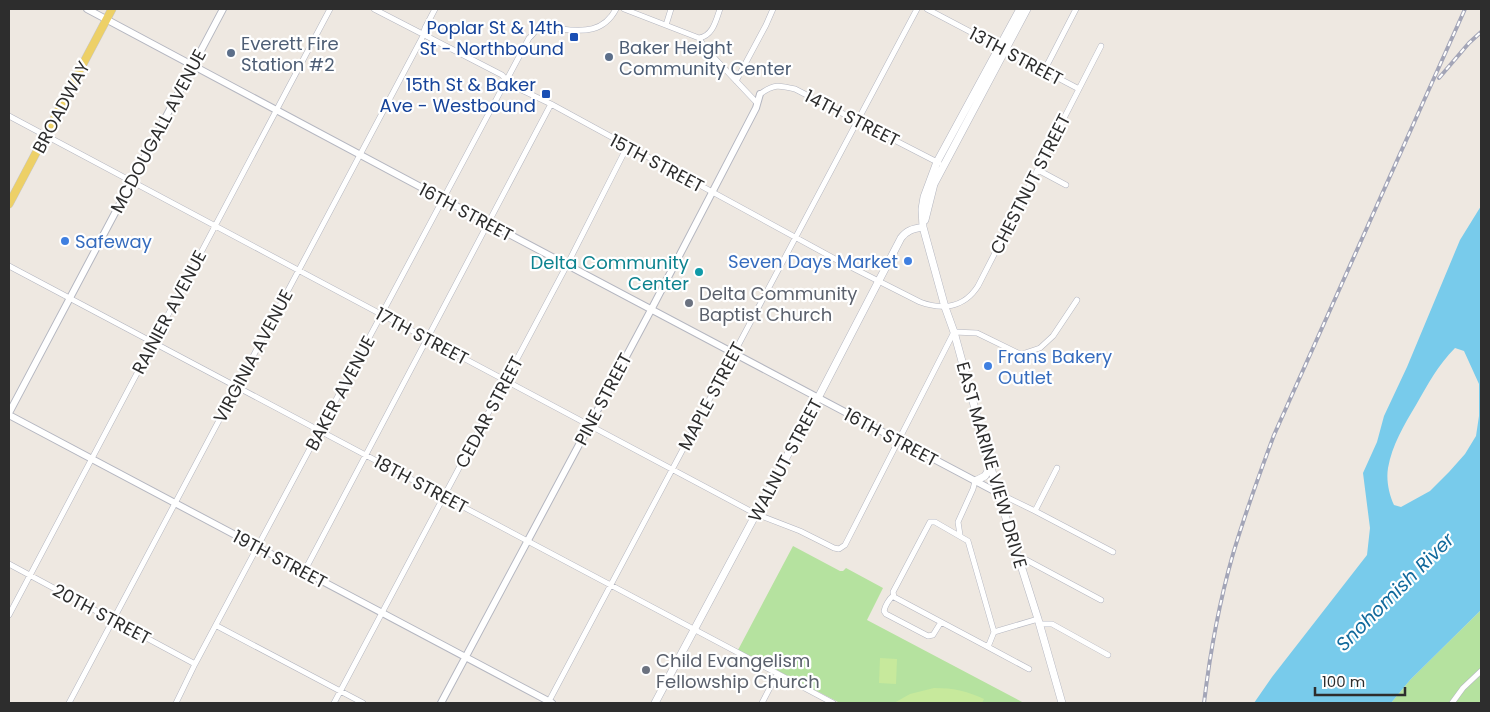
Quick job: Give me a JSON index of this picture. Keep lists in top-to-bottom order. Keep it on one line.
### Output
{"streets":{"main road":["BROADWAY","WALNUT STREET","EAST MARINE VIEW DRIVE"],"street":["13TH STREET","14TH STREET","MCDOUGALL AVENUE","15TH STREET","CHESTNUT STREET","16TH STREET","RAINIER AVENUE","17TH STREET","VIRGINIA AVENUE","BAKER AVENUE","MAPLE STREET","PINE STREET","CEDAR STREET","18TH STREET","19TH STREET","20TH STREET"]},"crossings":[["13TH STREET","CHESTNUT STREET"],["13TH STREET","EAST MARINE VIEW DRIVE"],["BROADWAY","16TH STREET"],["BROADWAY","17TH STREET"],["14TH STREET","MAPLE STREET"],["14TH STREET","PINE STREET"],["14TH STREET","EAST MARINE VIEW DRIVE"],["MCDOUGALL AVENUE","16TH STREET"],["MCDOUGALL AVENUE","17TH STREET"],["MCDOUGALL AVENUE","18TH STREET"],["MCDOUGALL AVENUE","19TH STREET"],["15TH STREET","CHESTNUT STREET"],["15TH STREET","VIRGINIA AVENUE"],["15TH STREET","BAKER AVENUE"],["15TH STREET","MAPLE STREET"],["15TH STREET","PINE STREET"],["15TH STREET","CEDAR STREET"],["15TH STREET","WALNUT STREET"],["15TH STREET","EAST MARINE VIEW DRIVE"],["CHESTNUT STREET","EAST MARINE VIEW DRIVE"],["16TH STREET","RAINIER AVENUE"],["16TH STREET","17TH STREET"],["16TH STREET","VIRGINIA AVENUE"],["16TH STREET","BAKER AVENUE"],["16TH STREET","MAPLE STREET"],["16TH STREET","PINE STREET"],["16TH STREET","CEDAR STREET"],["16TH STREET","WALNUT STREET"],["16TH STREET","EAST MARINE VIEW DRIVE"],["RAINIER AVENUE","17TH STREET"],["RAINIER AVENUE","18TH STREET"],["RAINIER AVENUE","19TH STREET"],["RAINIER AVENUE","20TH STREET"],["17TH STREET","VIRGINIA AVENUE"],["17TH STREET","BAKER AVENUE"],["17TH STREET","MAPLE STREET"],["17TH STREET","PINE STREET"],["17TH STREET","CEDAR STREET"],["17TH STREET","WALNUT STREET"],["VIRGINIA AVENUE","18TH STREET"],["VIRGINIA AVENUE","19TH STREET"],["VIRGINIA AVENUE","20TH STREET"],["BAKER AVENUE","18TH STREET"],["BAKER AVENUE","19TH STREET"],["BAKER AVENUE","20TH STREET"],["MAPLE STREET","18TH STREET"],["MAPLE STREET","19TH STREET"],["PINE STREET","18TH STREET"],["PINE STREET","19TH STREET"],["CEDAR STREET","18TH STREET"],["CEDAR STREET","19TH STREET"],["WALNUT STREET","EAST MARINE VIEW DRIVE"],["WALNUT STREET","18TH STREET"]],"water":["Snohomish River"],"places":{"transit":["Poplar St & 14th St - Northbound","15th St & Baker Ave - Westbound"],"other":["Everett Fire Station #2","Baker Height Community Center","Safeway","Seven Days Market","Delta Community Center","Delta Community Baptist Church","Frans Bakery Outlet","Child Evangelism Fellowship Church"]},"scale_bar":"100 m"}
